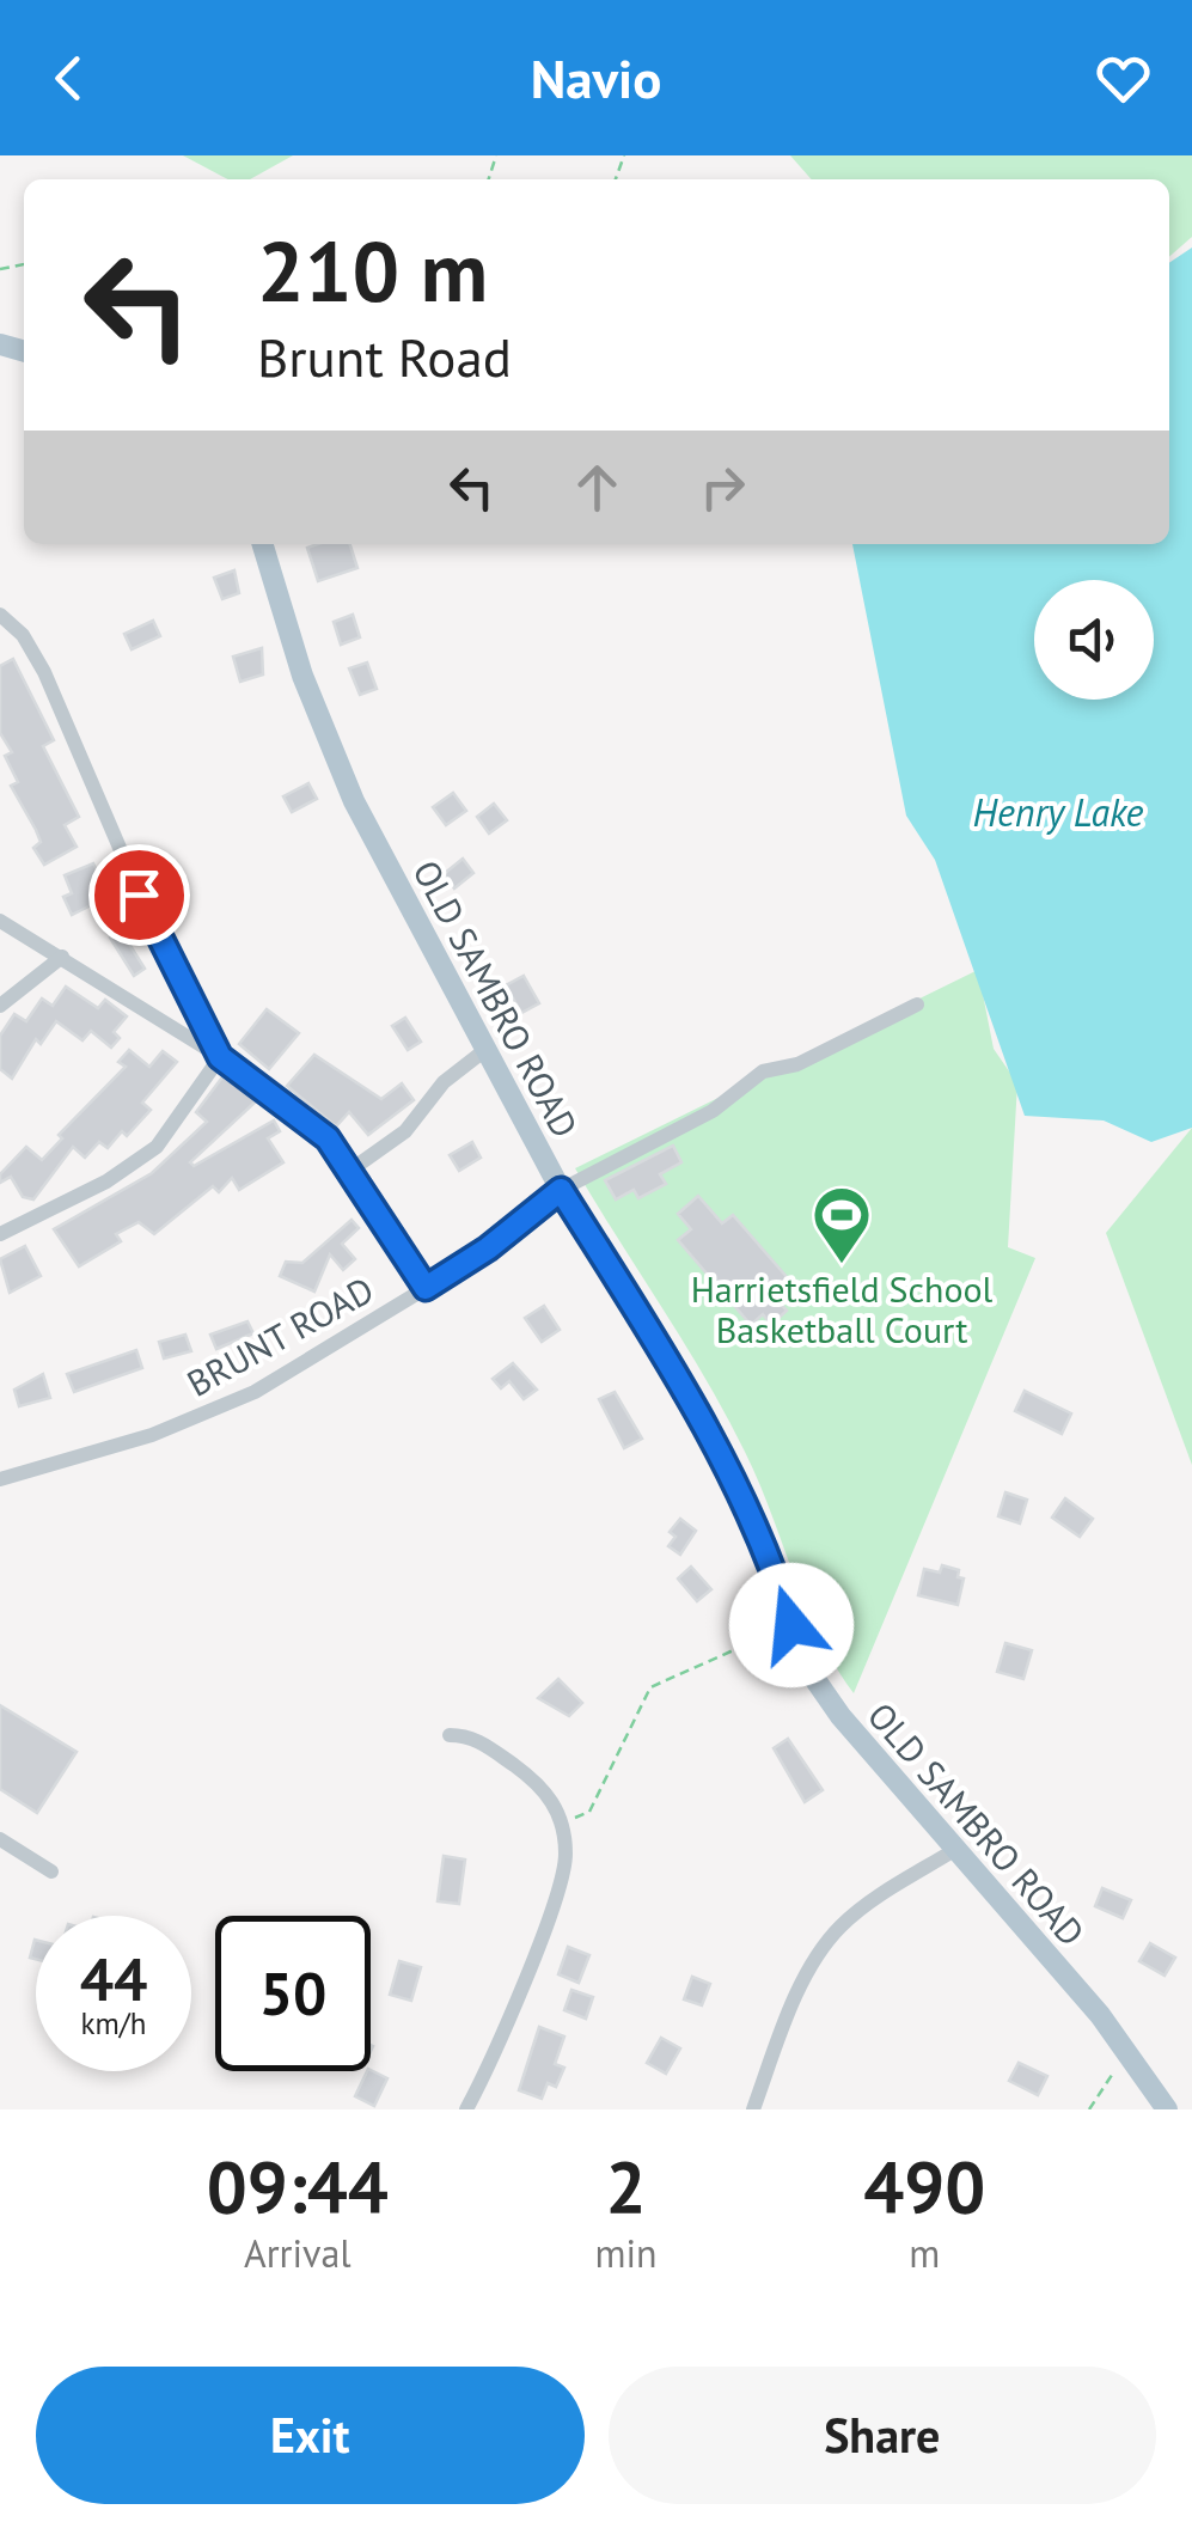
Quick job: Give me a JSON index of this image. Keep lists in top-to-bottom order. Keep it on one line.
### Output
{"streets":{"main road":["OLD SAMBRO ROAD"],"street":["BRUNT ROAD"]},"crossings":[["OLD SAMBRO ROAD","BRUNT ROAD"]],"water":["Henry Lake"],"places":{"sports":["Harrietsfield School Basketball Court"]},"page":{"header":"Navio","turn":["210 m","Brunt Road"],"speed":"44 km/h","limit":"50","eta":["09:44","Arrival","2","min","490","m"],"buttons":["Exit","Share"]}}
